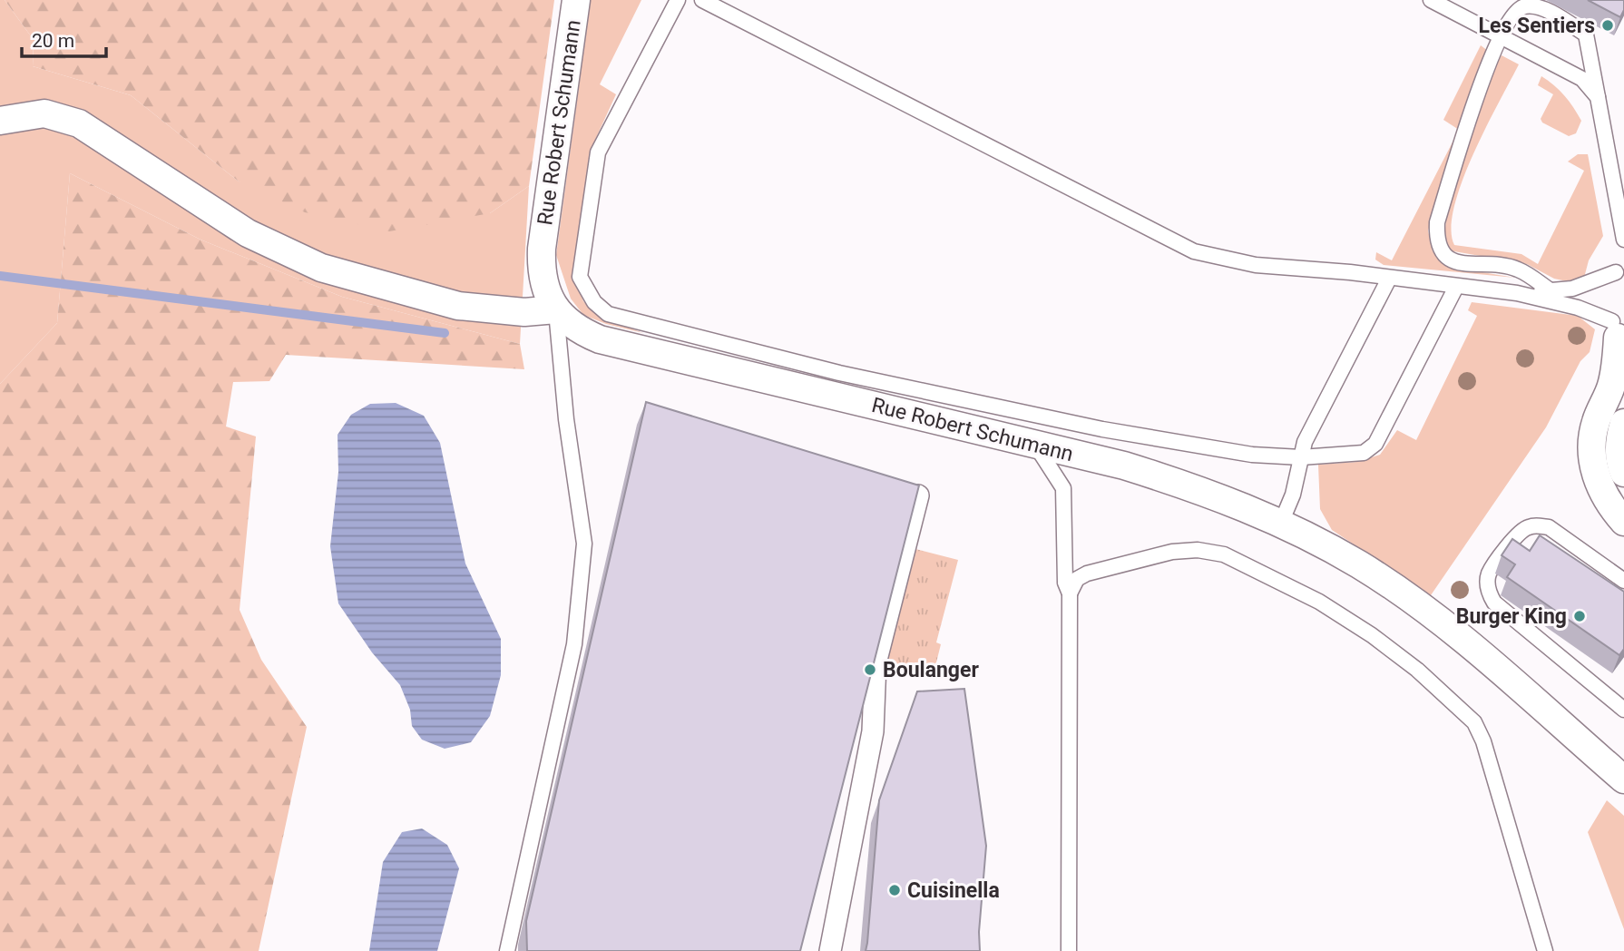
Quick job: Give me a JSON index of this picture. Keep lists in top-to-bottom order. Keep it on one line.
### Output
{"streets":{"street":["Rue Robert Schumann"]},"places":["Les Sentiers","Burger King","Boulanger","Cuisinella"],"scale_bar":"20 m"}
